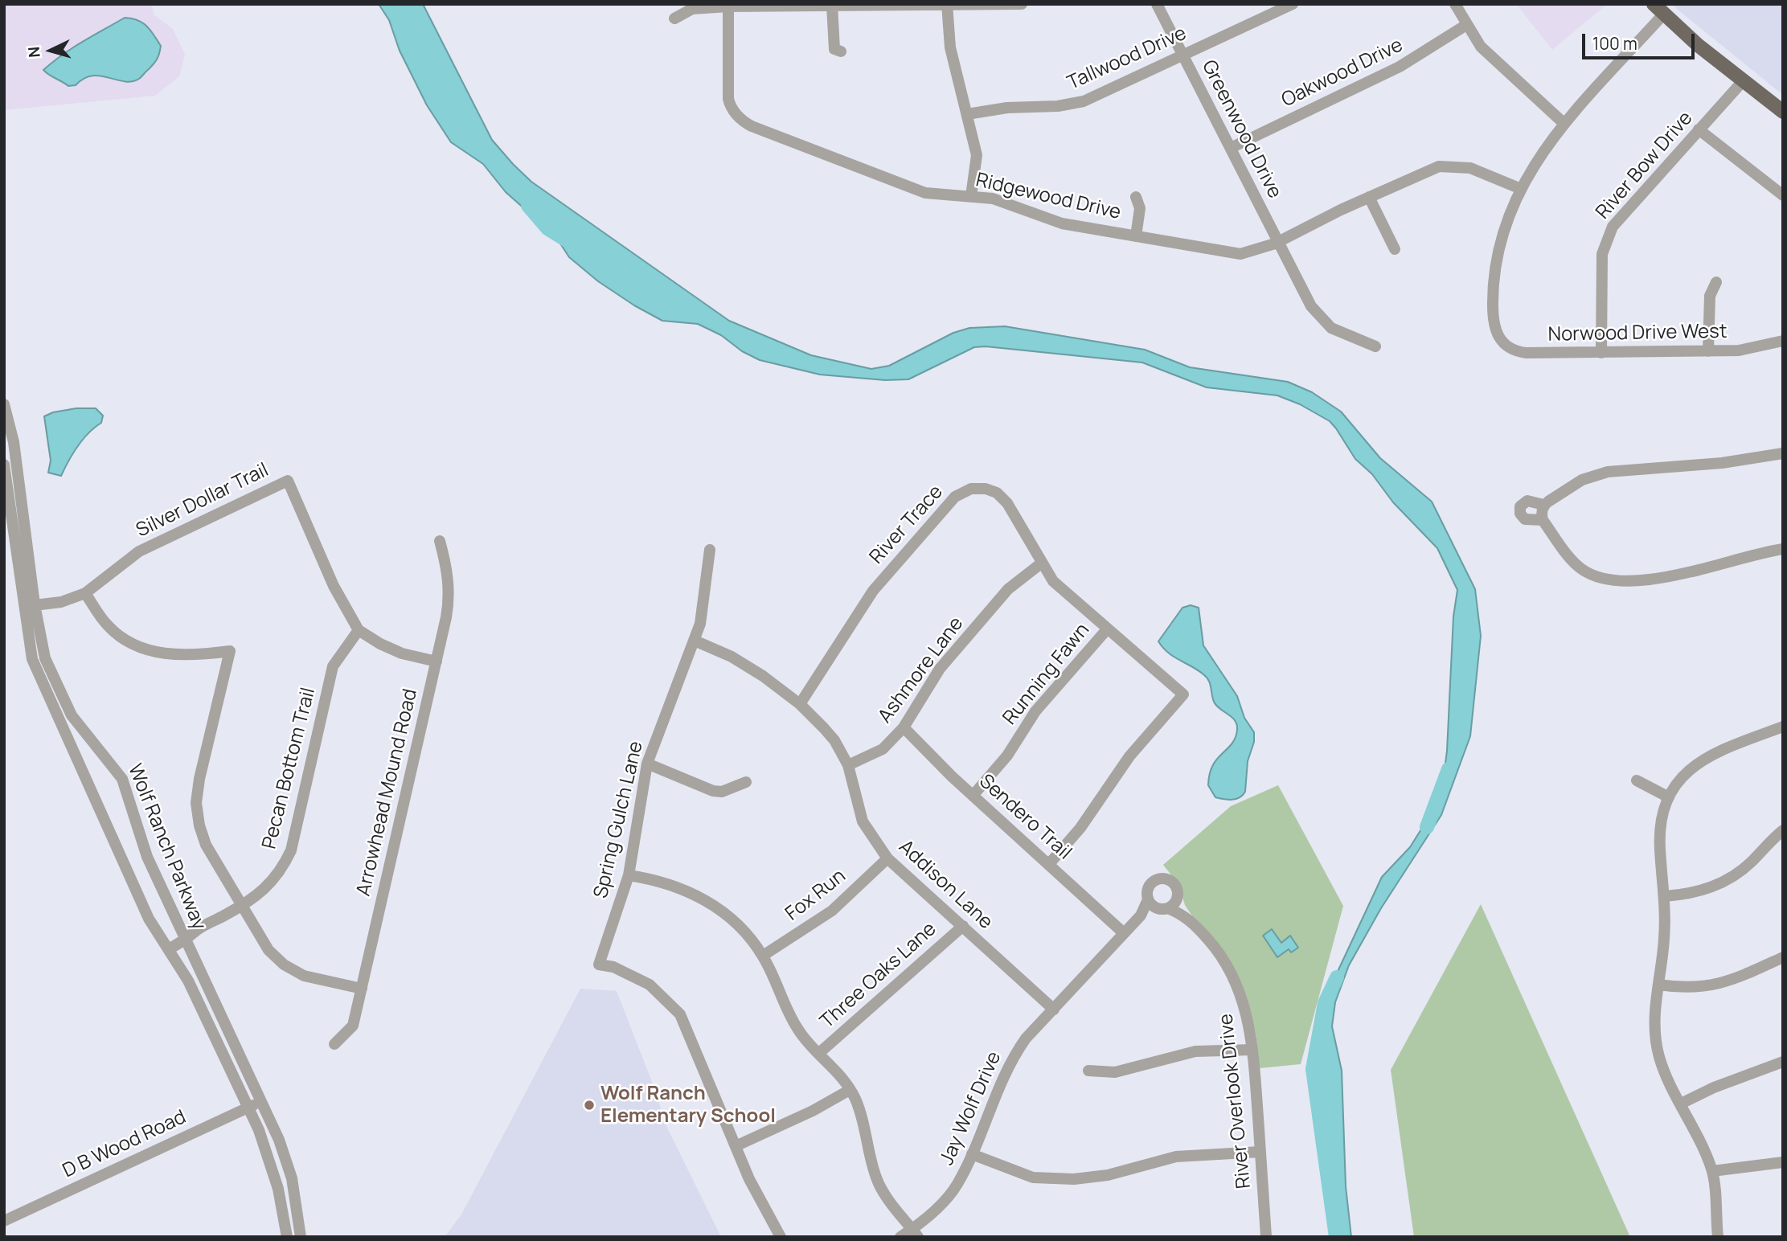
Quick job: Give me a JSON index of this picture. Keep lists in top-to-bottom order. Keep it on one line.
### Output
{"streets":{"street":["Tallwood Drive","Oakwood Drive","Greenwood Drive","River Bow Drive","Ridgewood Drive","Norwood Drive West","Silver Dollar Trail","River Trace","Ashmore Lane","Running Fawn","Pecan Bottom Trail","Arrowhead Mound Road","Sendero Trail","Spring Gulch Lane","Wolf Ranch Parkway","Addison Lane","Fox Run","Three Oaks Lane","River Overlook Drive","Jay Wolf Drive","D B Wood Road"]},"crossings":[["Tallwood Drive","Greenwood Drive"],["Oakwood Drive","Greenwood Drive"],["Greenwood Drive","Ridgewood Drive"],["River Bow Drive","Norwood Drive West"],["Ridgewood Drive","Norwood Drive West"],["Silver Dollar Trail","Pecan Bottom Trail"],["Silver Dollar Trail","Arrowhead Mound Road"],["Silver Dollar Trail","Wolf Ranch Parkway"],["River Trace","Ashmore Lane"],["River Trace","Running Fawn"],["River Trace","Sendero Trail"],["River Trace","Addison Lane"],["Ashmore Lane","Sendero Trail"],["Ashmore Lane","Addison Lane"],["Running Fawn","Sendero Trail"],["Pecan Bottom Trail","Wolf Ranch Parkway"],["Sendero Trail","Jay Wolf Drive"],["Spring Gulch Lane","Addison Lane"],["Wolf Ranch Parkway","D B Wood Road"],["Addison Lane","Fox Run"],["Addison Lane","Three Oaks Lane"],["Addison Lane","Jay Wolf Drive"]],"places":["Wolf Ranch Elementary School"],"scale_bar":"100 m","north":"left"}
